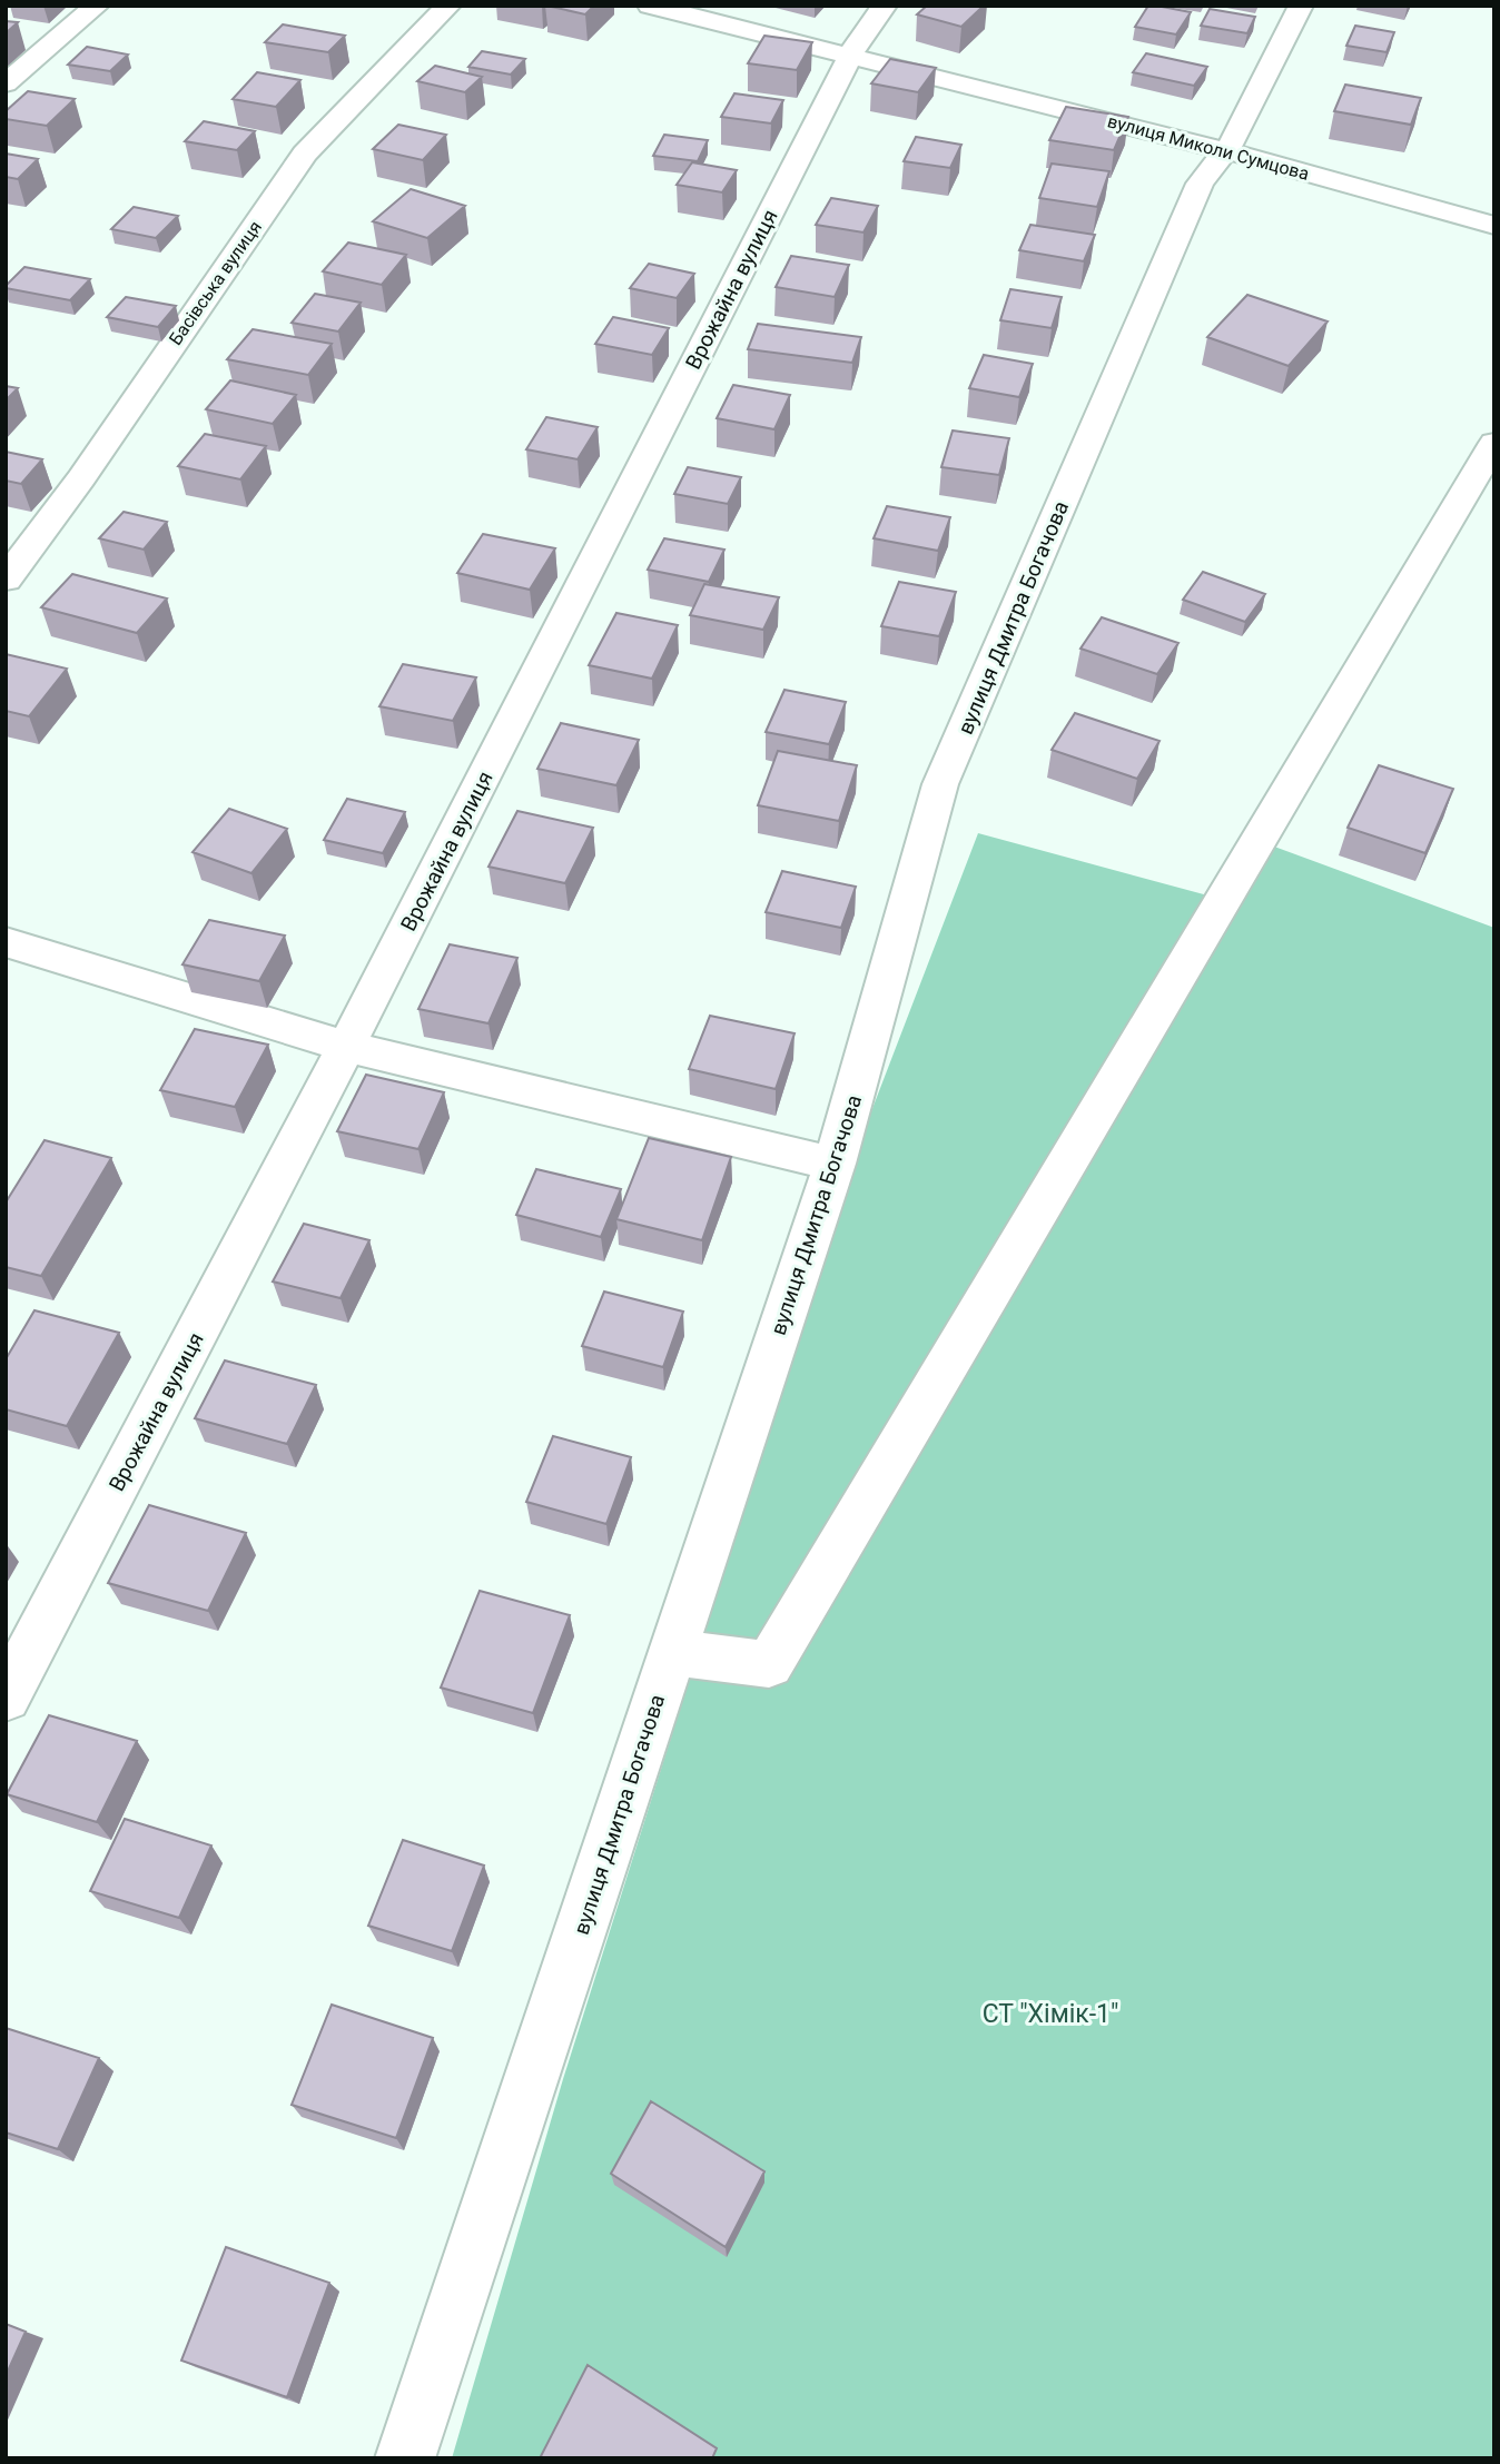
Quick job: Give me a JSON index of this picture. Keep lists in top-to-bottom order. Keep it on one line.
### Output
{"streets":{"street":["вулиця Миколи Сумцова","Басівська вулиця","Врожайна вулиця","вулиця Дмитра Богачова"]},"crossings":[["вулиця Миколи Сумцова","Врожайна вулиця"],["вулиця Миколи Сумцова","вулиця Дмитра Богачова"]],"parks":["СТ \"Хімік-1\""]}
